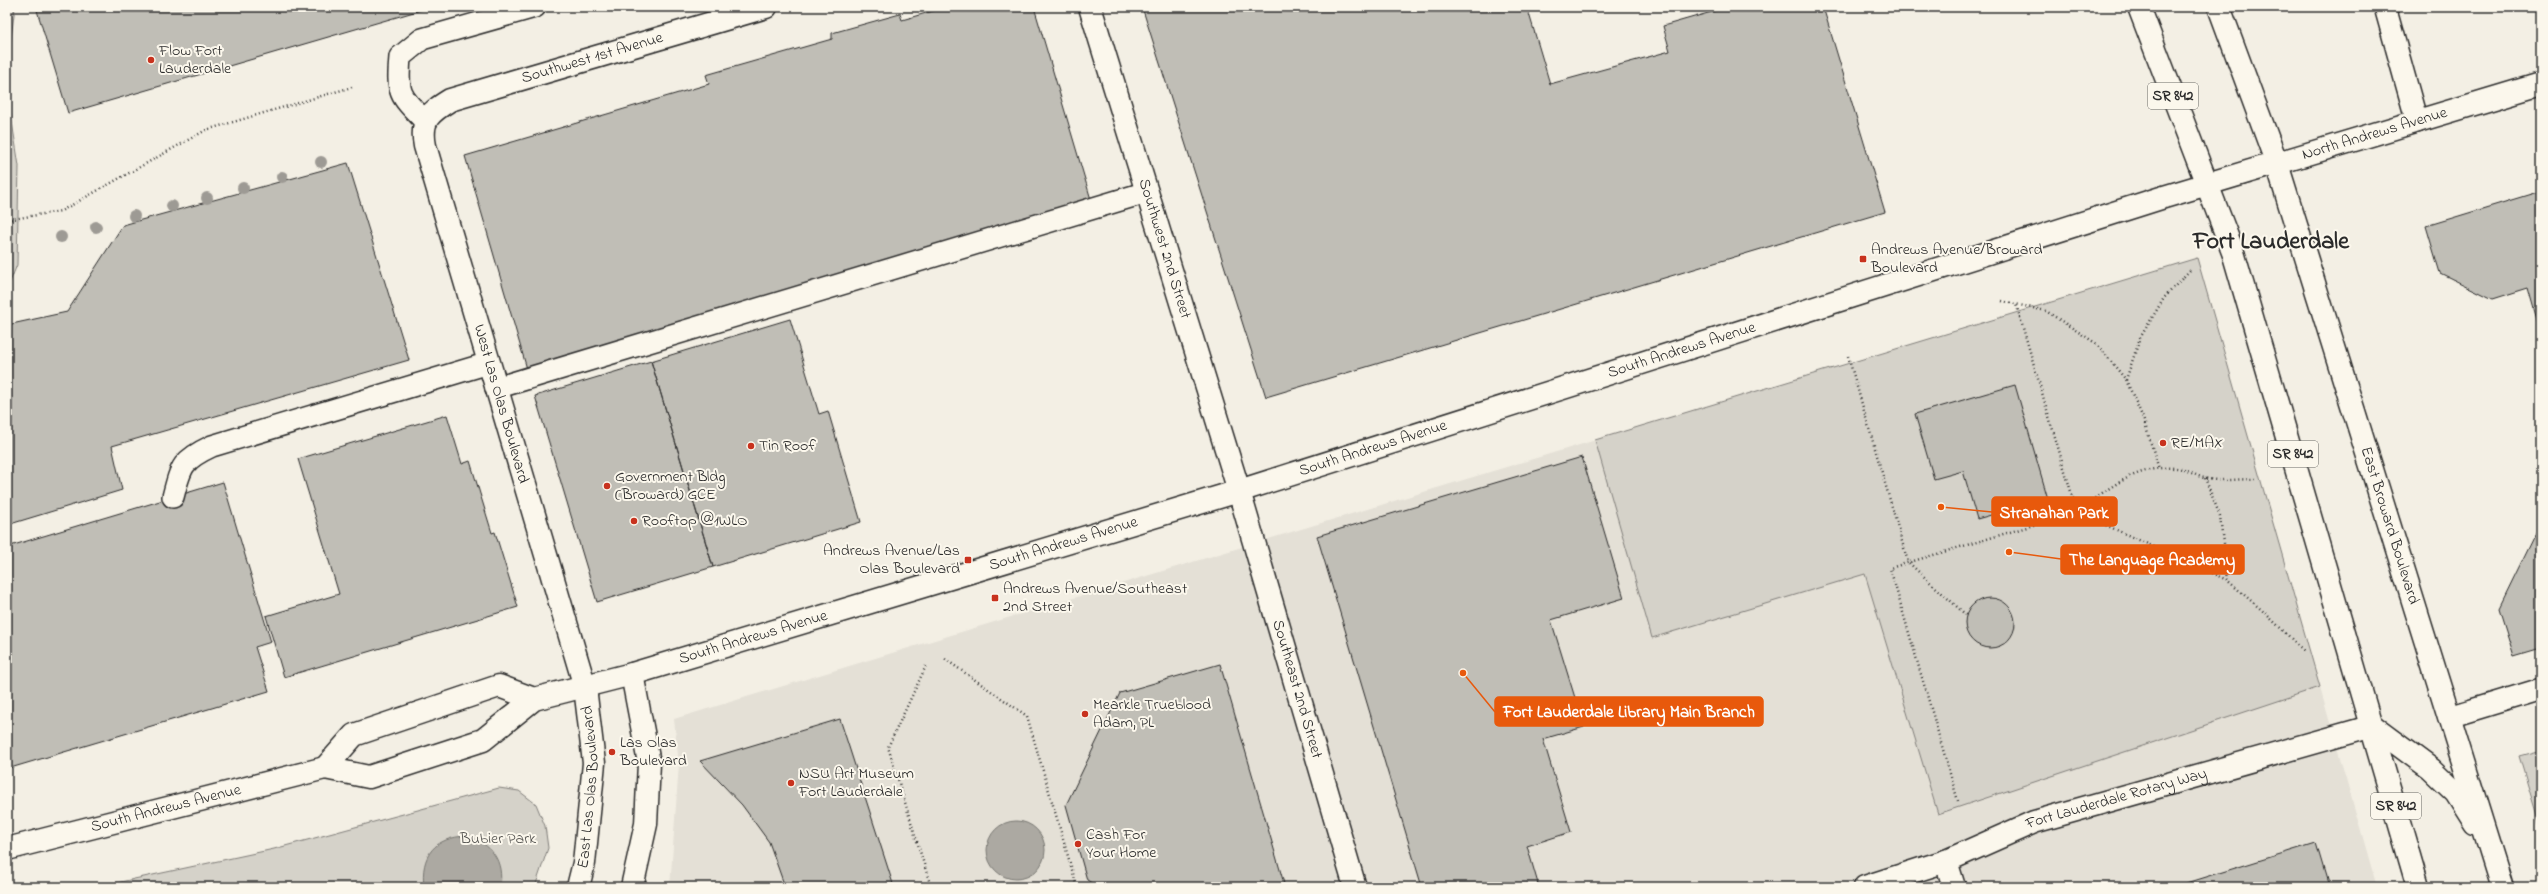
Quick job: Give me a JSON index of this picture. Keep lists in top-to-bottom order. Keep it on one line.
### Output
{"streets":{"main road":["Southwest 1st Avenue","SR 842","North Andrews Avenue","Southwest 2nd Street","South Andrews Avenue","West Las Olas Boulevard","East Broward Boulevard","Southeast 2nd Street","East Las Olas Boulevard","Fort Lauderdale Rotary Way"]},"crossings":[["Southwest 1st Avenue","West Las Olas Boulevard"],["SR 842","North Andrews Avenue"],["SR 842","South Andrews Avenue"],["SR 842","Fort Lauderdale Rotary Way"],["North Andrews Avenue","South Andrews Avenue"],["North Andrews Avenue","East Broward Boulevard"],["Southwest 2nd Street","South Andrews Avenue"],["Southwest 2nd Street","Southeast 2nd Street"],["South Andrews Avenue","West Las Olas Boulevard"],["South Andrews Avenue","Southeast 2nd Street"],["South Andrews Avenue","East Las Olas Boulevard"],["West Las Olas Boulevard","East Las Olas Boulevard"]],"districts":["Fort Lauderdale"],"parks":["Bubier Park"],"places":{"other":["Flow Fort Lauderdale","RE/MAX","Tin Roof","Government Bldg (Broward) GCE","Stranahan Park","Rooftop @1WLO","The Language Academy","Fort Lauderdale Library Main Branch","Mearkle Trueblood Adam, PL","Las Olas Boulevard","NSU Art Museum Fort Lauderdale","Cash For Your Home"],"transit":["Andrews Avenue/Broward Boulevard","Andrews Avenue/Las Olas Boulevard","Andrews Avenue/Southeast 2nd Street"]}}
